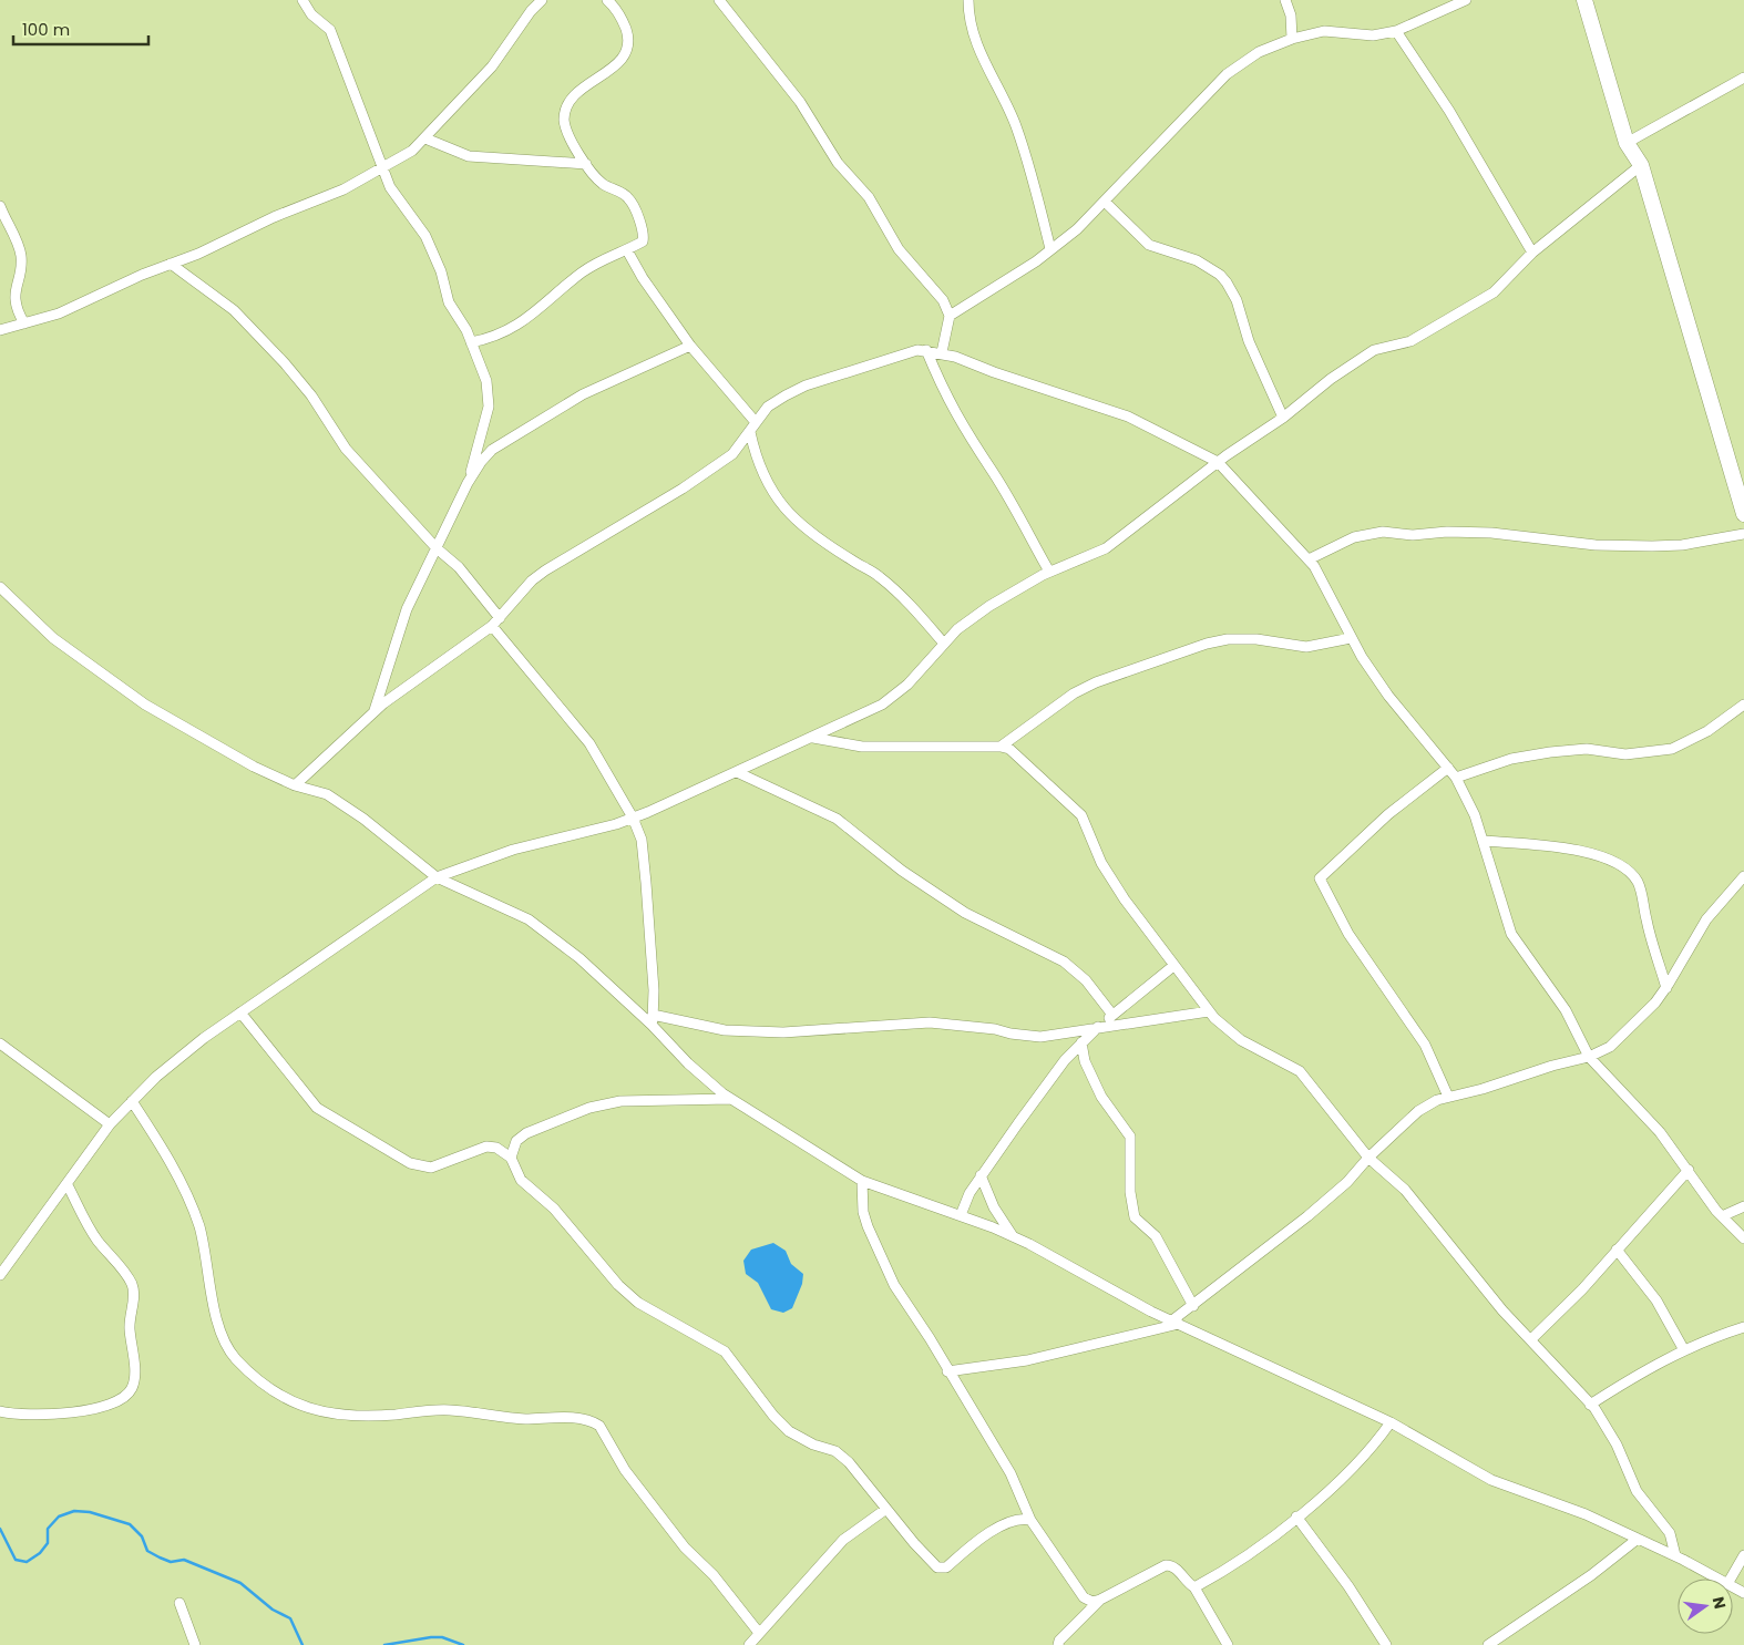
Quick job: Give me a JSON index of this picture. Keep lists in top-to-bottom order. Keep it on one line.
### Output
{"scale_bar":"100 m","north":"right"}
